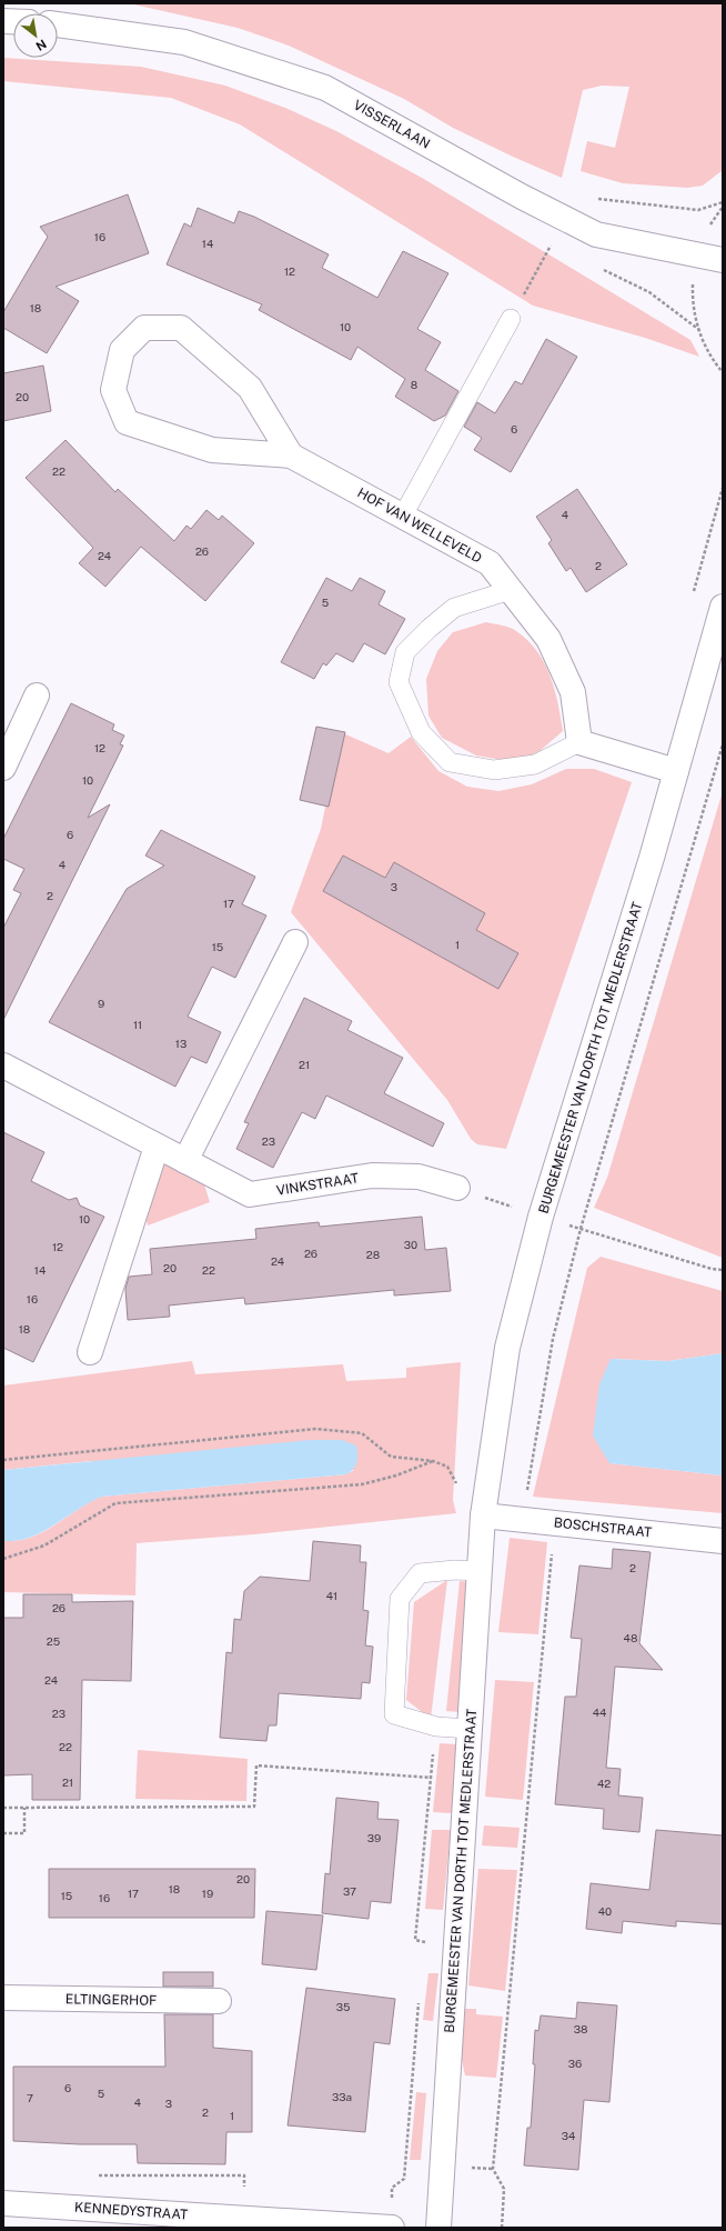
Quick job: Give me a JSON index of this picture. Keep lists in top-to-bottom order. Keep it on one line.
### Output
{"streets":{"street":["VISSERLAAN","HOF VAN WELLEVELD","BURGEMEESTER VAN DORTH TOT MEDLERSTRAAT","VINKSTRAAT","BOSCHSTRAAT","ELTINGERHOF","KENNEDYSTRAAT"]},"crossings":[["BURGEMEESTER VAN DORTH TOT MEDLERSTRAAT","BOSCHSTRAAT"]],"house_numbers":["16","14","12","18","10","8","20","6","22","4","26","24","2","5","12","10","6","4","3","2","17","1","15","9","11","13","21","23","10","30","12","26","28","24","20","14","22","16","18","2","41","26","48","25","24","44","23","22","21","42","39","20","18","37","17","19","15","16","40","35","38","36","6","5","33a","7","4","3","2","1","34"],"north":"bottom right"}
